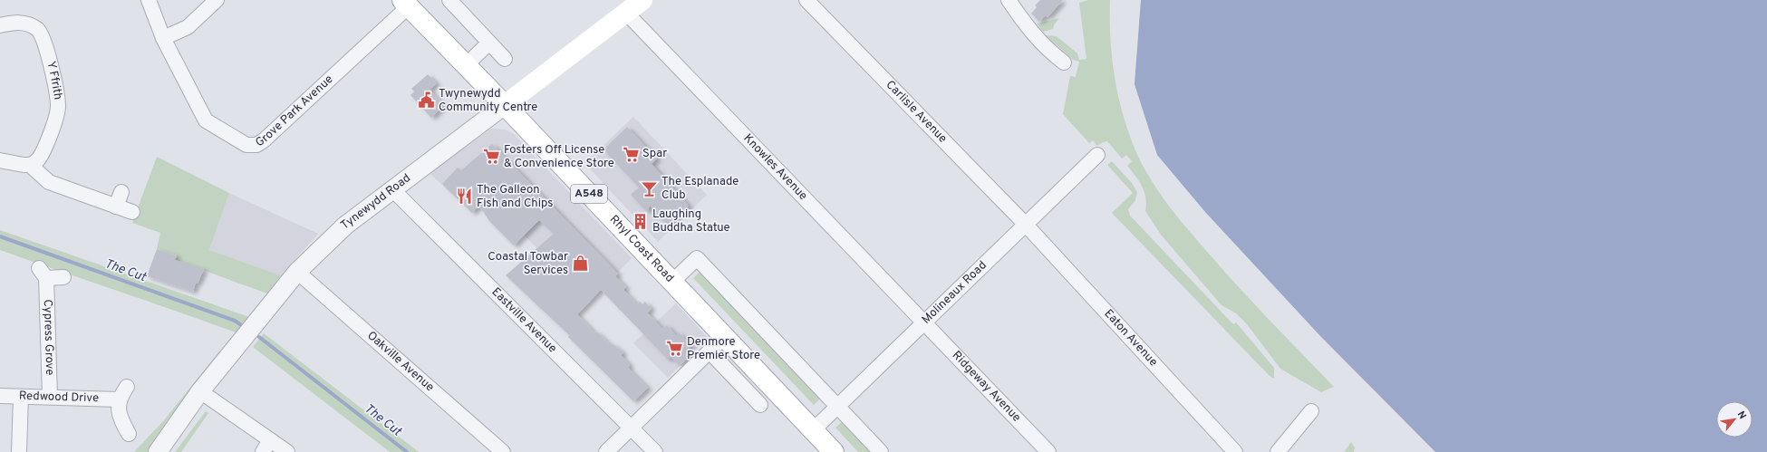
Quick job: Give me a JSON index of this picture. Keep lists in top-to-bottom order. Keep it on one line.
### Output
{"streets":{"main road":["A548","Tynewydd Road","Rhyl Coast Road"],"street":["Y Ffrith","Grove Park Avenue","Carlisle Avenue","Knowles Avenue","Molineaux Road","Eastville Avenue","Cypress Grove","Eaton Avenue","Oakville Avenue","Ridgeway Avenue","Redwood Drive"]},"crossings":[["Grove Park Avenue","Rhyl Coast Road"],["Carlisle Avenue","Molineaux Road"],["Carlisle Avenue","Eaton Avenue"],["Knowles Avenue","Tynewydd Road"],["Knowles Avenue","Molineaux Road"],["Knowles Avenue","Ridgeway Avenue"],["Tynewydd Road","Rhyl Coast Road"],["Tynewydd Road","Eastville Avenue"],["Tynewydd Road","Oakville Avenue"],["Rhyl Coast Road","Molineaux Road"],["Molineaux Road","Eaton Avenue"],["Molineaux Road","Ridgeway Avenue"],["Cypress Grove","Redwood Drive"]],"water":["The Cut"],"places":{"public building":["Twynewydd Community Centre"],"supermarket":["Spar","Fosters Off License & Convenience Store","Denmore Premier Store"],"bar":["The Esplanade Club"],"restaurant":["The Galleon Fish and Chips"],"building":["Laughing Buddha Statue"],"shop":["Coastal Towbar Services"]},"north":"top right"}
